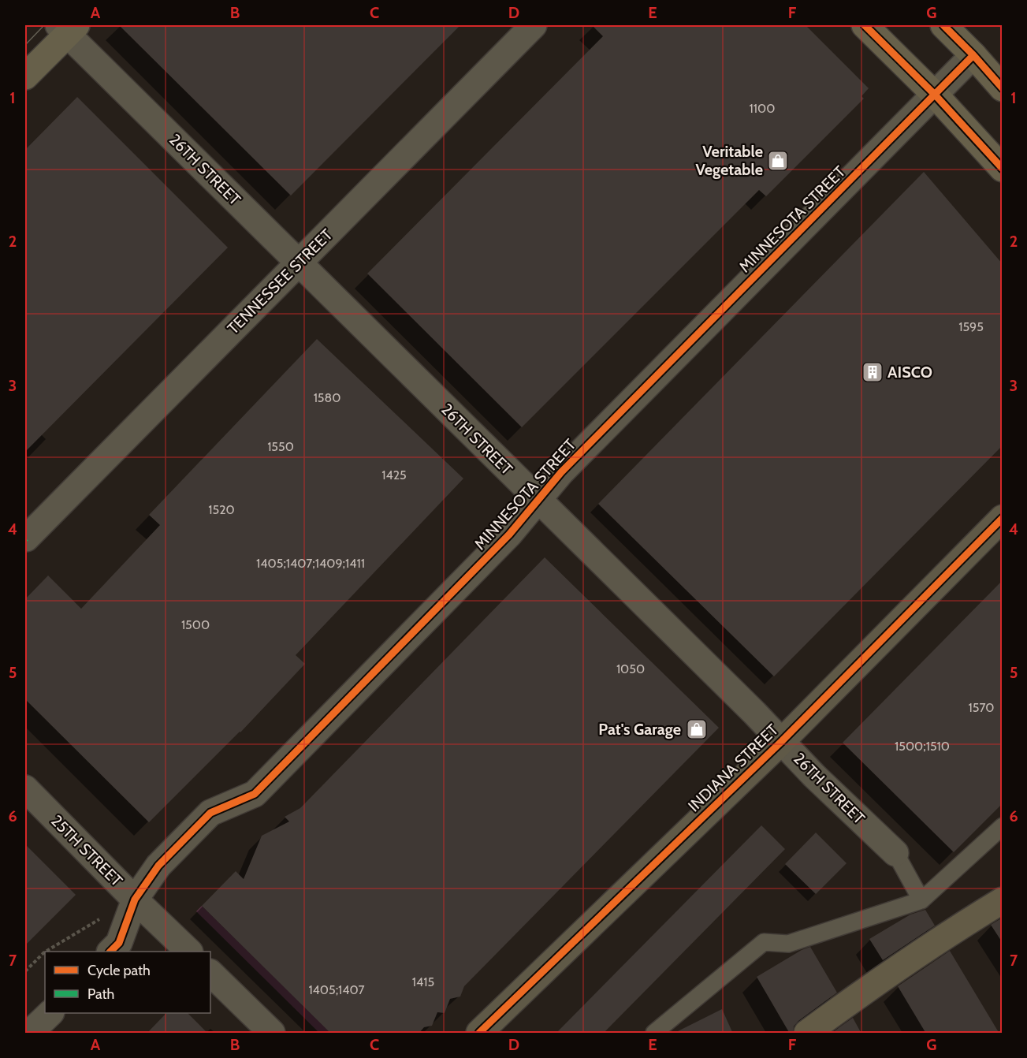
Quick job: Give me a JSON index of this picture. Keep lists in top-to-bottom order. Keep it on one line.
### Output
{"streets":{"main road":["INDIANA STREET"],"street":["26TH STREET","MINNESOTA STREET","TENNESSEE STREET","25TH STREET"]},"crossings":[["26TH STREET","MINNESOTA STREET"],["26TH STREET","TENNESSEE STREET"],["26TH STREET","INDIANA STREET"],["MINNESOTA STREET","25TH STREET"]],"places":{"shop":["Veritable Vegetable","Pat's Garage"],"building":["AISCO"]},"house_numbers":["1100","1595","1580","1550","1425","1520","1405;1407;1409;1411","1500","1050","1570","1500;1510","1415","1405;1407"],"legend":["Cycle path","Path"],"grid":{"columns":["A","B","C","D","E","F","G"],"rows":["1","2","3","4","5","6","7"]}}
